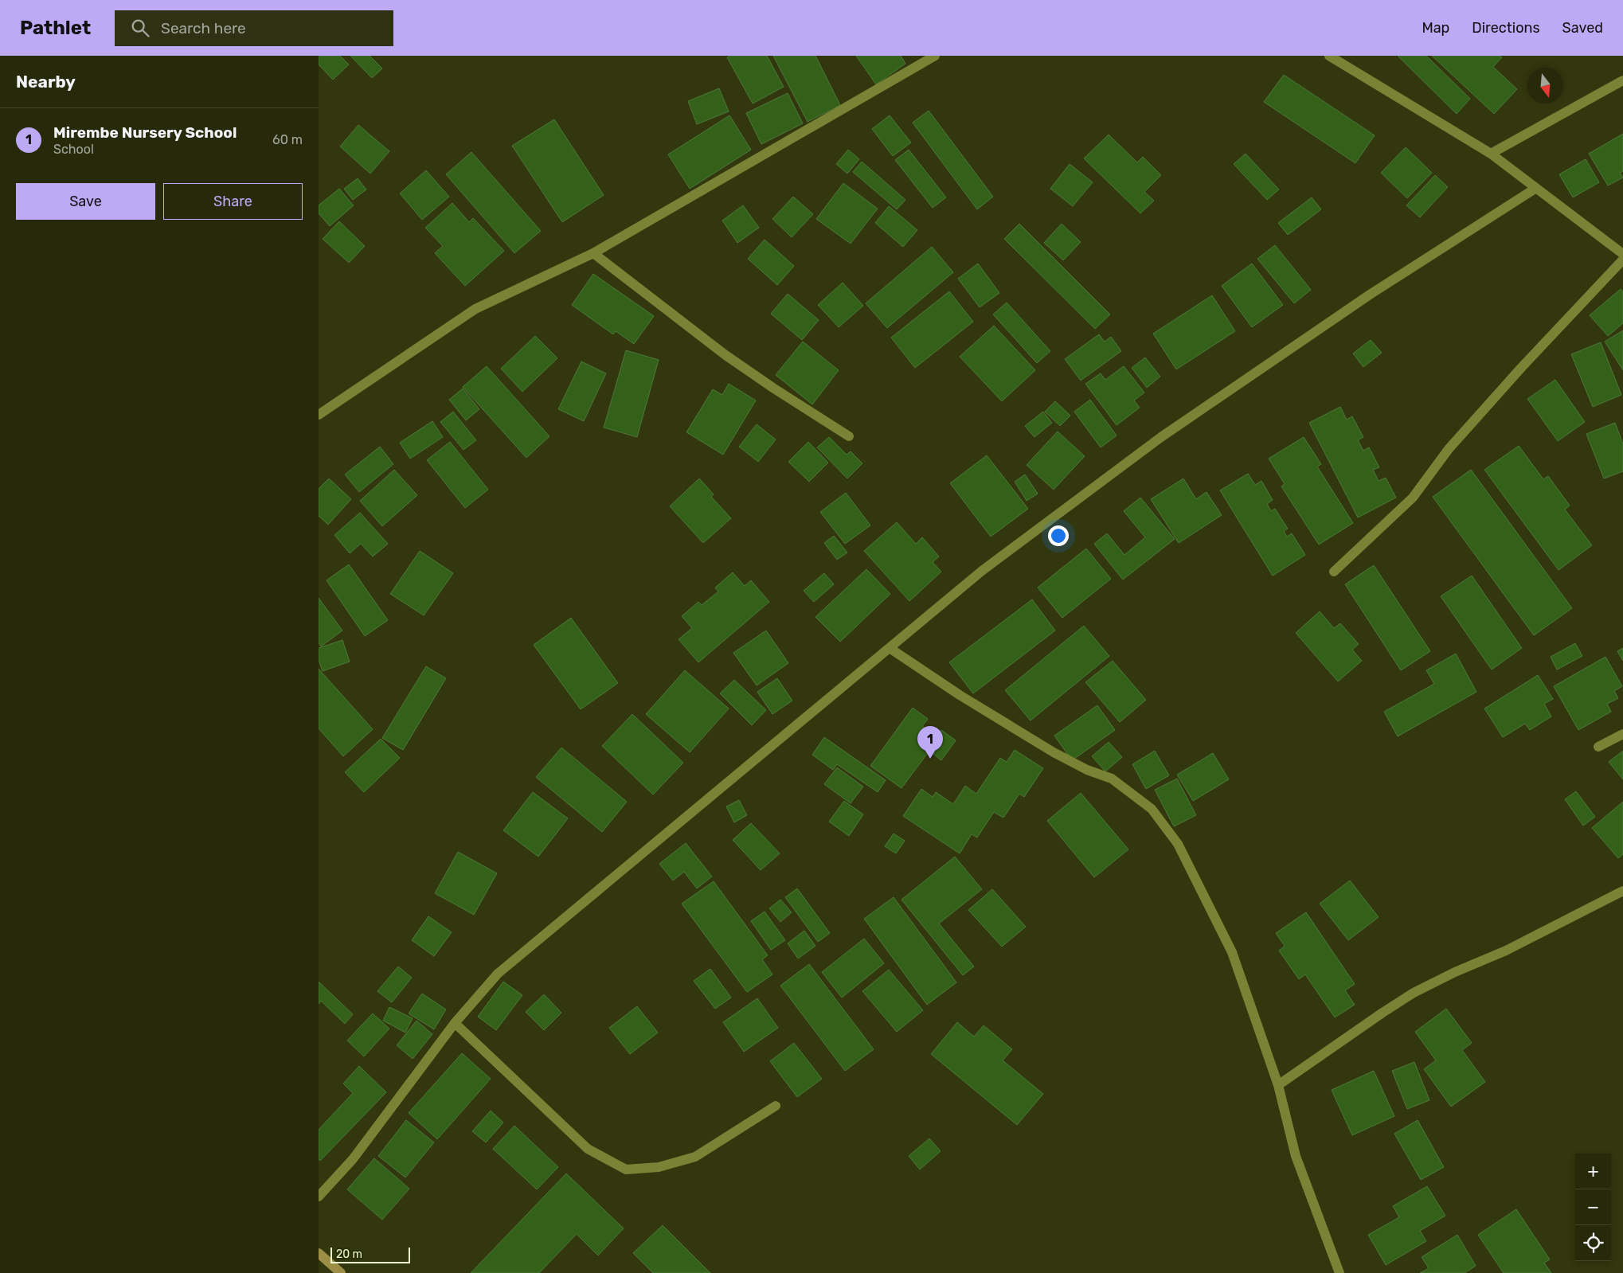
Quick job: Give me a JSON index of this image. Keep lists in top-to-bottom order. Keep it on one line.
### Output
{"scale_bar":"20 m","north":"bottom","page":{"header":"Pathlet","search":"Search here","nav":["Map","Directions","Saved"],"heading":"Nearby","list":[{"mark":"1","name":"Mirembe Nursery School","note":"School","value":"60 m"}],"buttons":["Save","Share"],"pins":"1","map_buttons":["+","−"],"scale":"20 m"}}
